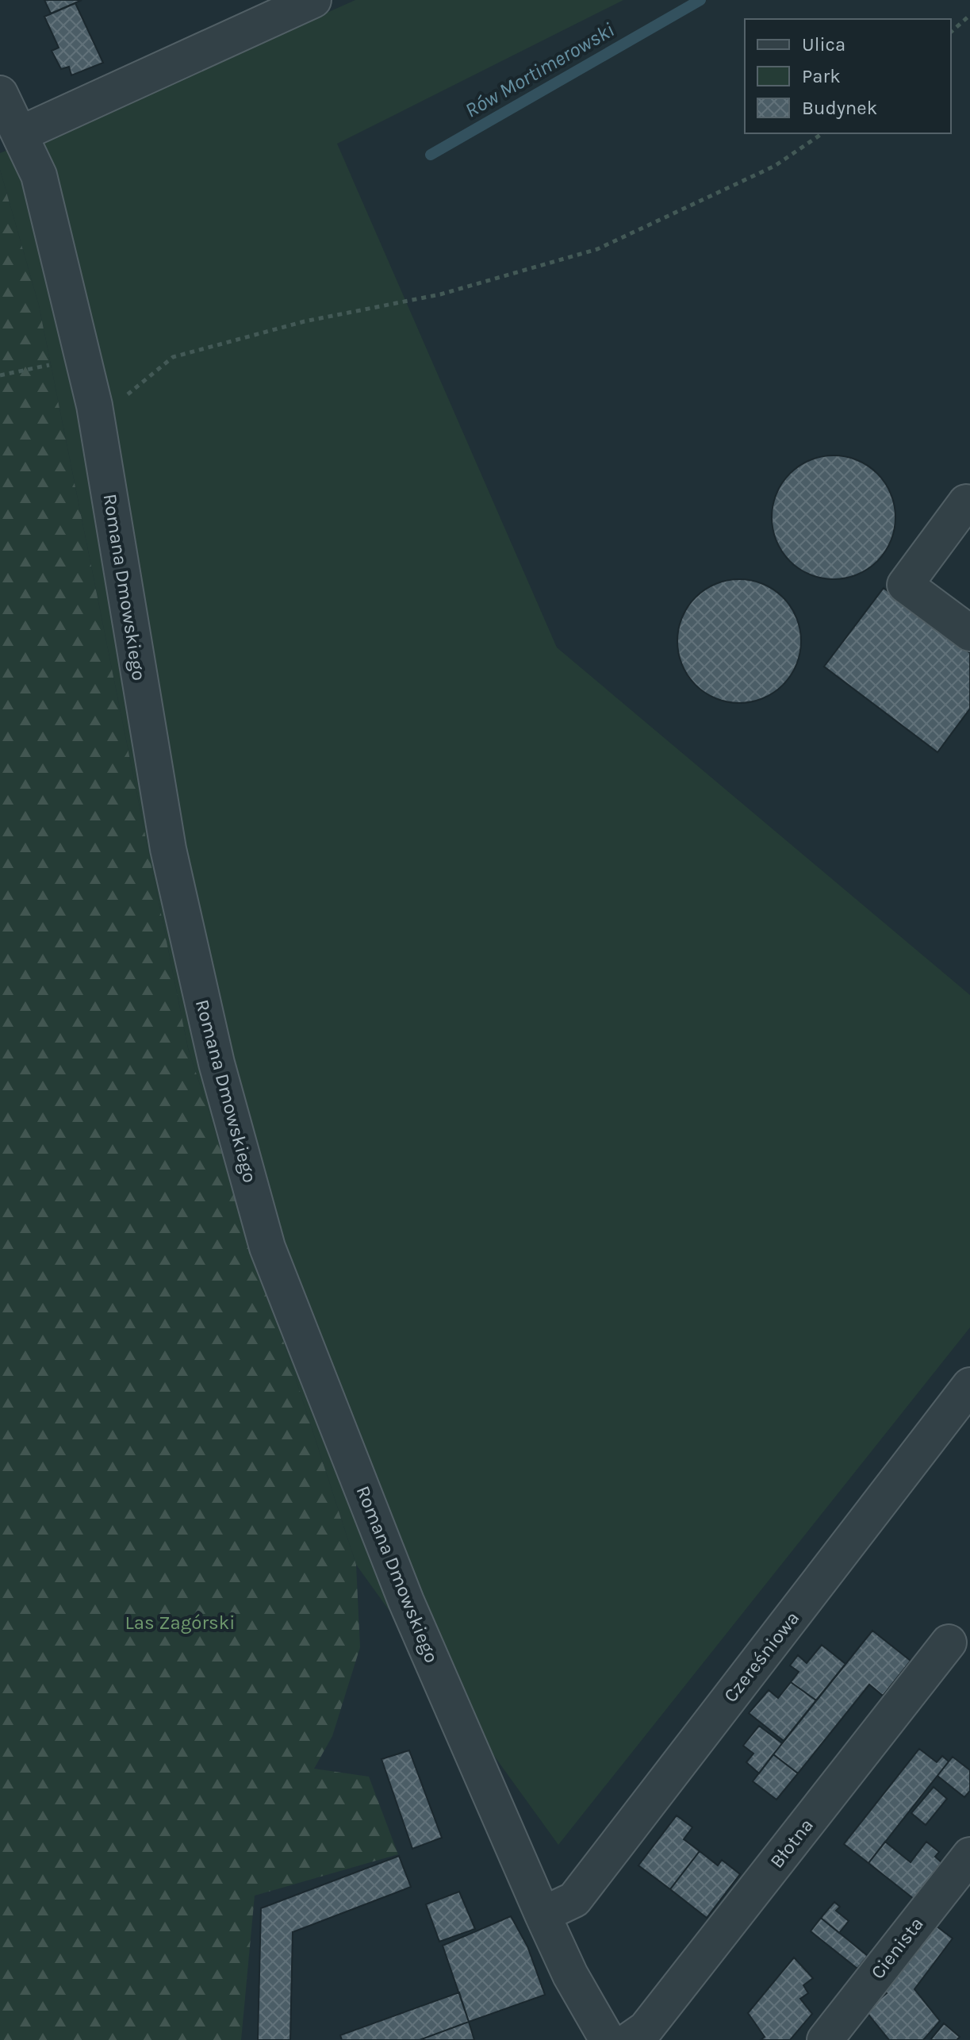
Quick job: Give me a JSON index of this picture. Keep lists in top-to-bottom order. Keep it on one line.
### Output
{"streets":{"street":["Romana Dmowskiego","Czereśniowa","Błotna","Cienista"]},"crossings":[["Romana Dmowskiego","Czereśniowa"]],"water":["Rów Mortimerowski"],"parks":["Las Zagórski"],"legend":["Ulica","Park","Budynek"]}
